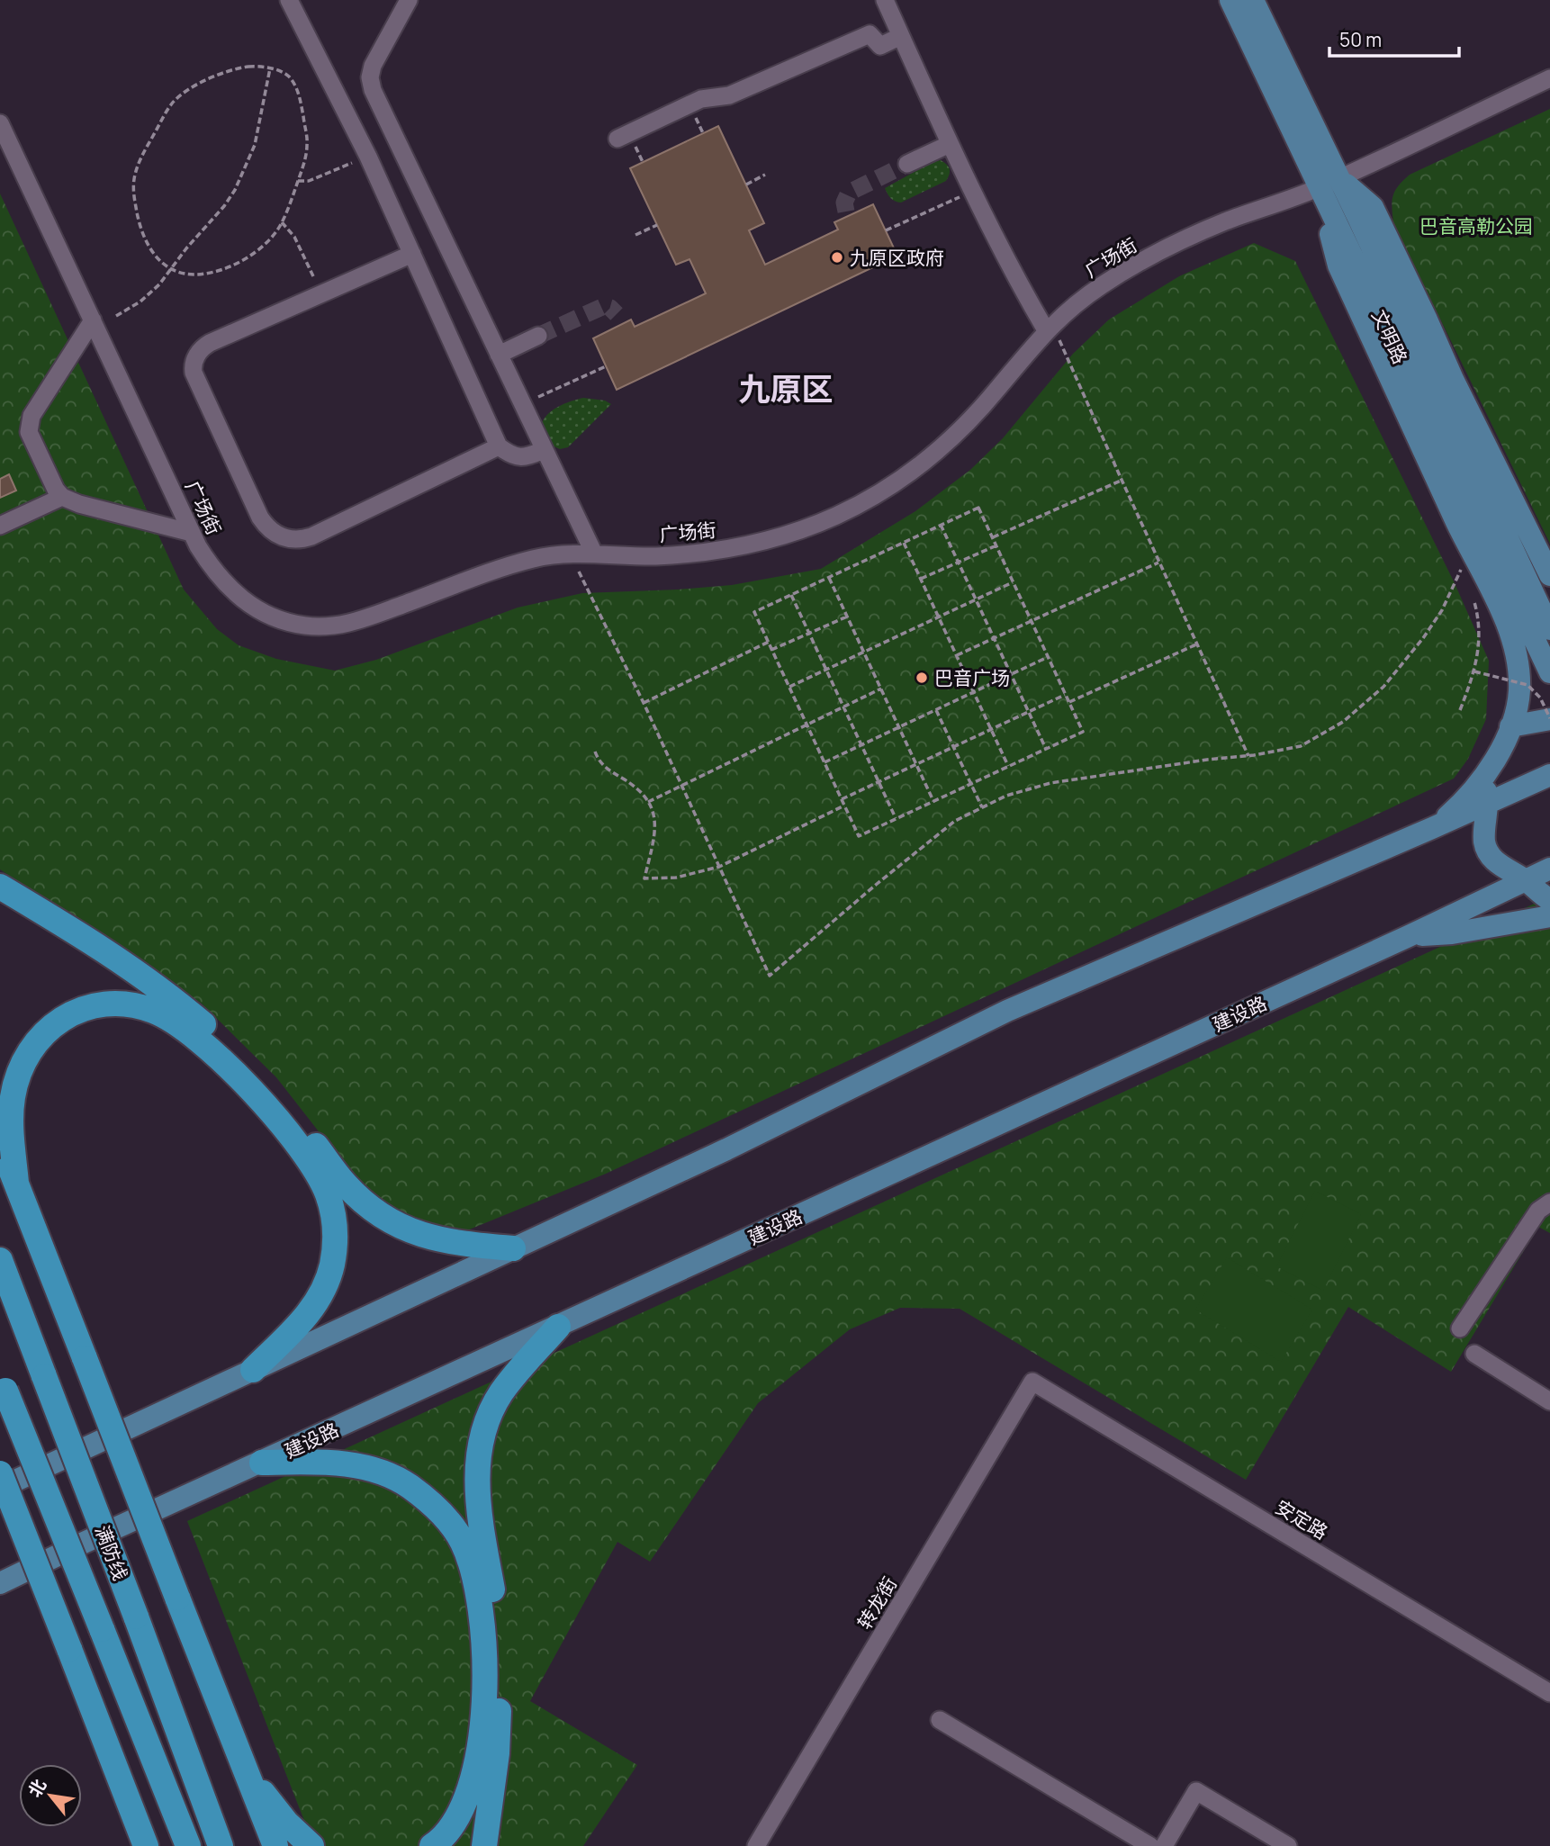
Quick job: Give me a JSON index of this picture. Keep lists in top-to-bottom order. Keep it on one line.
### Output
{"streets":{"highway":["满防线"],"main road":["文明路","建设路"],"street":["广场街","安定路","转龙街"]},"crossings":[["广场街","文明路"],["安定路","转龙街"]],"districts":["九原区"],"parks":["巴音高勒公园"],"places":["九原区政府","巴音广场"],"scale_bar":"50 m","north":"top left"}
